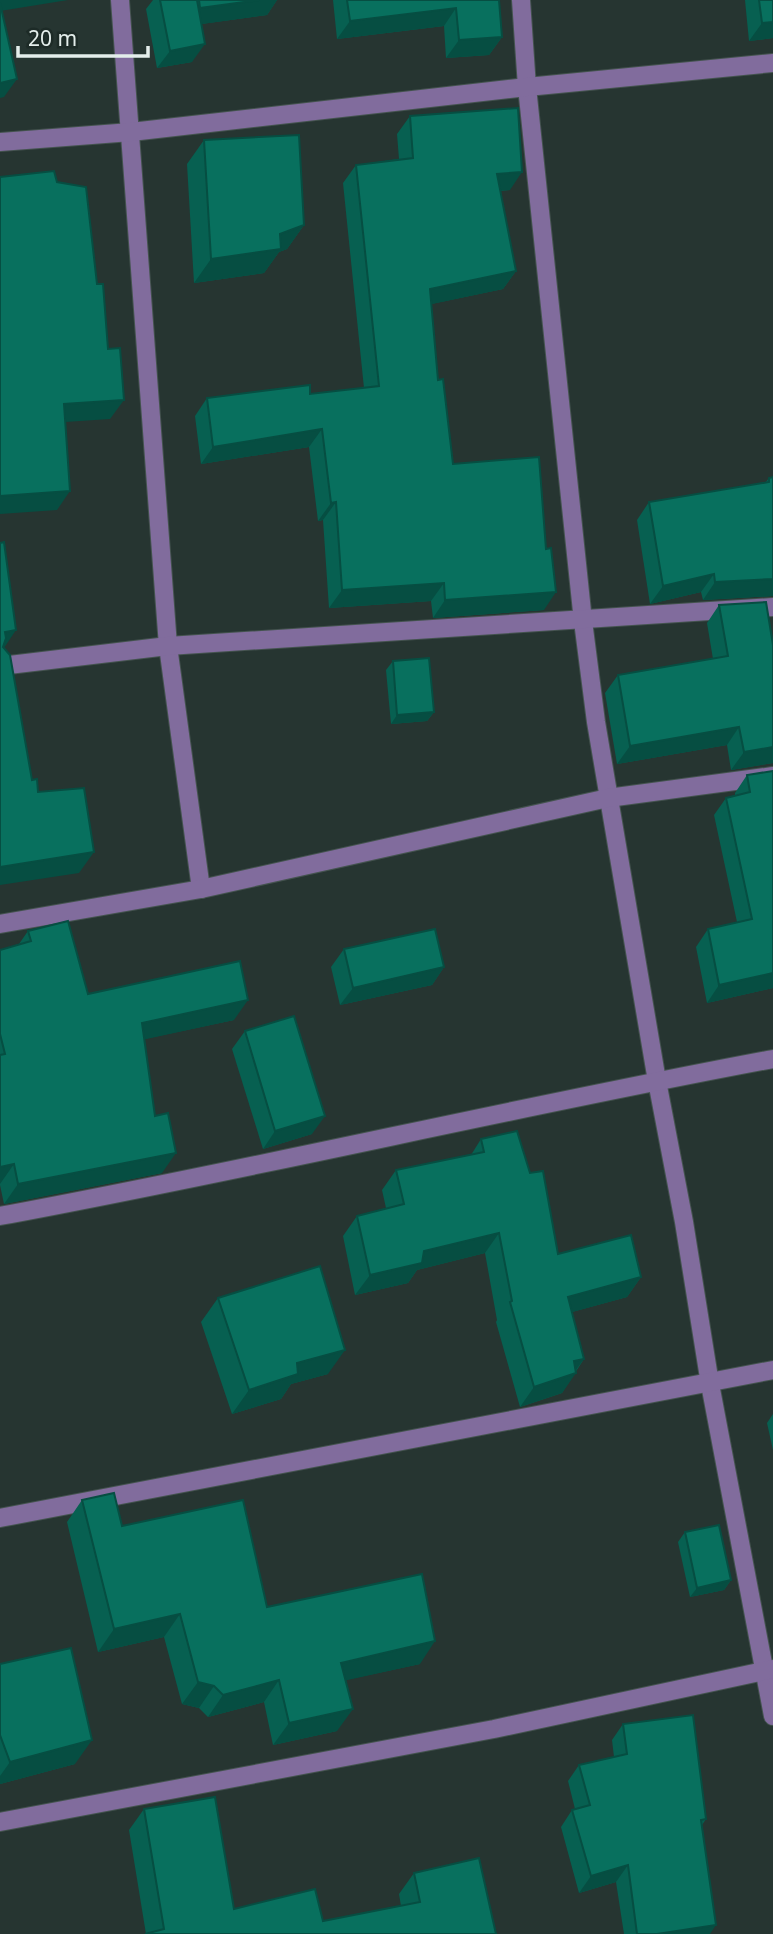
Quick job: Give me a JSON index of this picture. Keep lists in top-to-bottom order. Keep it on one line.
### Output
{"scale_bar":"20 m"}
